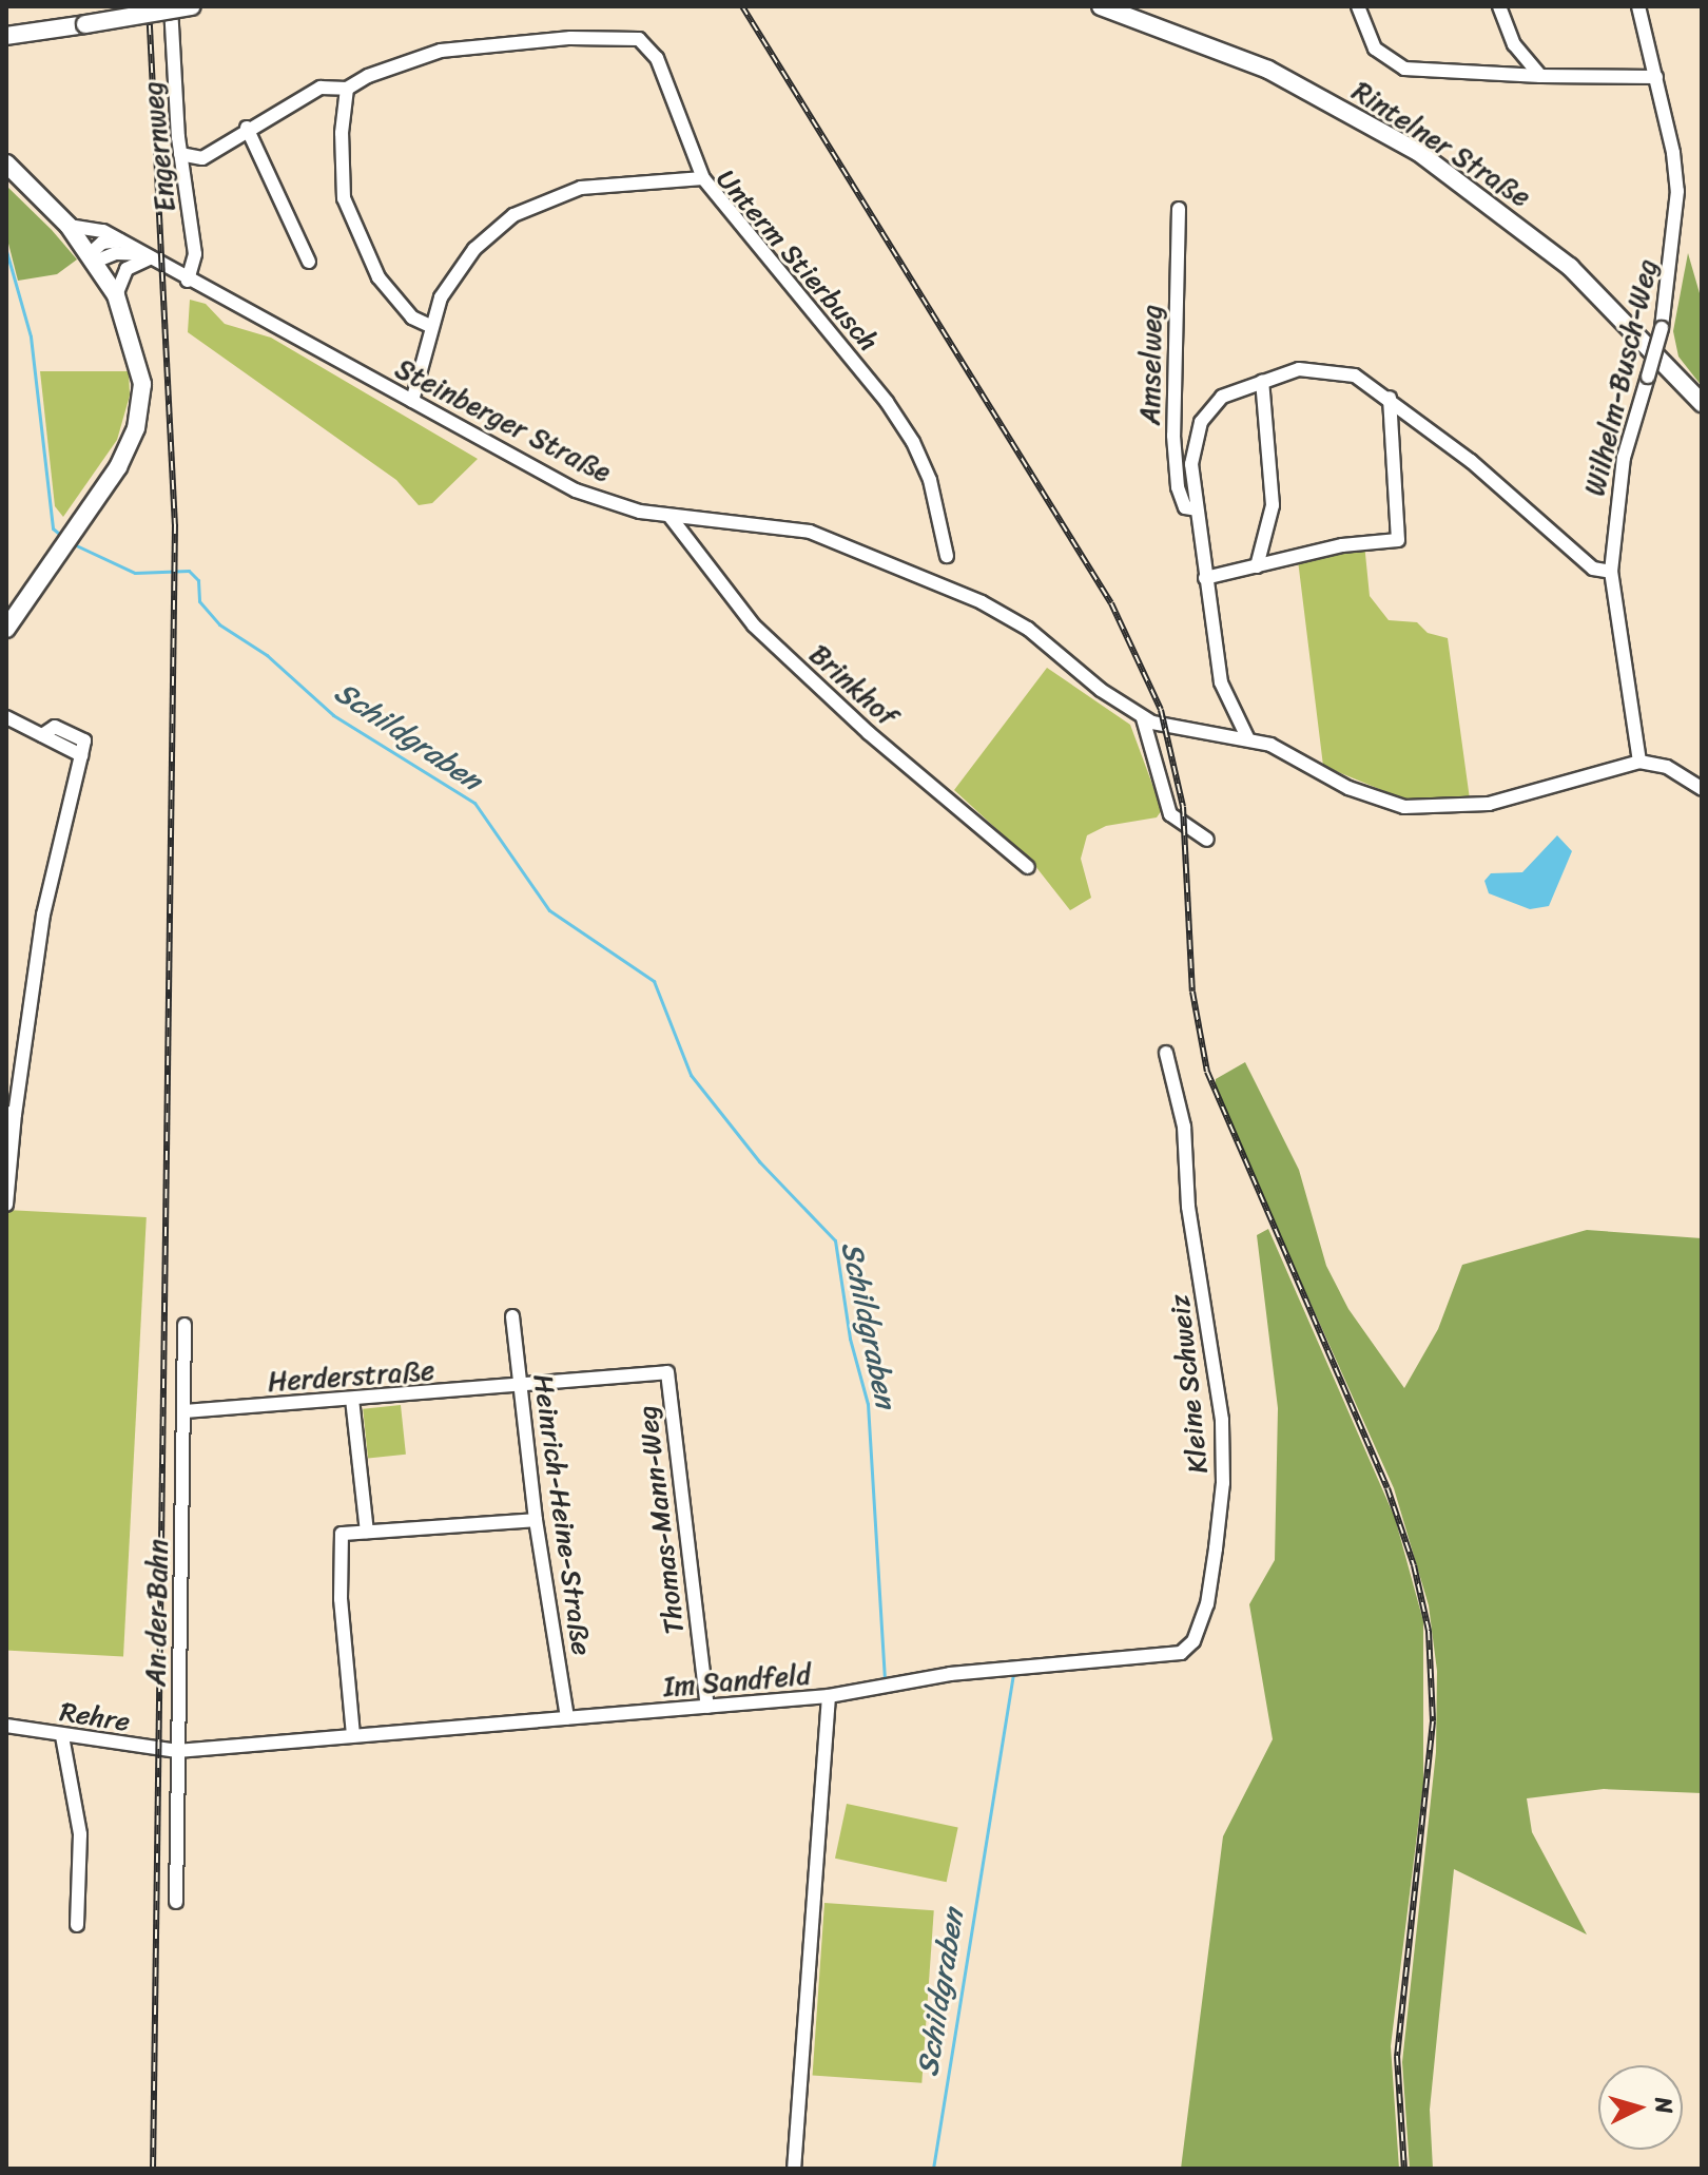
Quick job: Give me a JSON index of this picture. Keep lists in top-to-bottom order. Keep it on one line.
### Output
{"streets":{"main road":["Rintelner Straße"],"street":["Engernweg","Unterm Stierbusch","Amselweg","Wilhelm-Busch-Weg","Steinberger Straße","Brinkhof","Herderstraße","Kleine Schweiz","Heinrich-Heine-Straße","Thomas-Mann-Weg","An der Bahn","Im Sandfeld","Rehre"]},"crossings":[["Engernweg","Steinberger Straße"],["Unterm Stierbusch","Steinberger Straße"],["Wilhelm-Busch-Weg","Steinberger Straße"],["Steinberger Straße","Brinkhof"],["Herderstraße","Heinrich-Heine-Straße"],["Herderstraße","Thomas-Mann-Weg"],["Herderstraße","An der Bahn"],["Kleine Schweiz","Im Sandfeld"],["Heinrich-Heine-Straße","Thomas-Mann-Weg"],["Heinrich-Heine-Straße","Im Sandfeld"],["Thomas-Mann-Weg","Im Sandfeld"],["An der Bahn","Im Sandfeld"],["An der Bahn","Rehre"],["Im Sandfeld","Rehre"]],"water":["Schildgraben"],"north":"right"}
